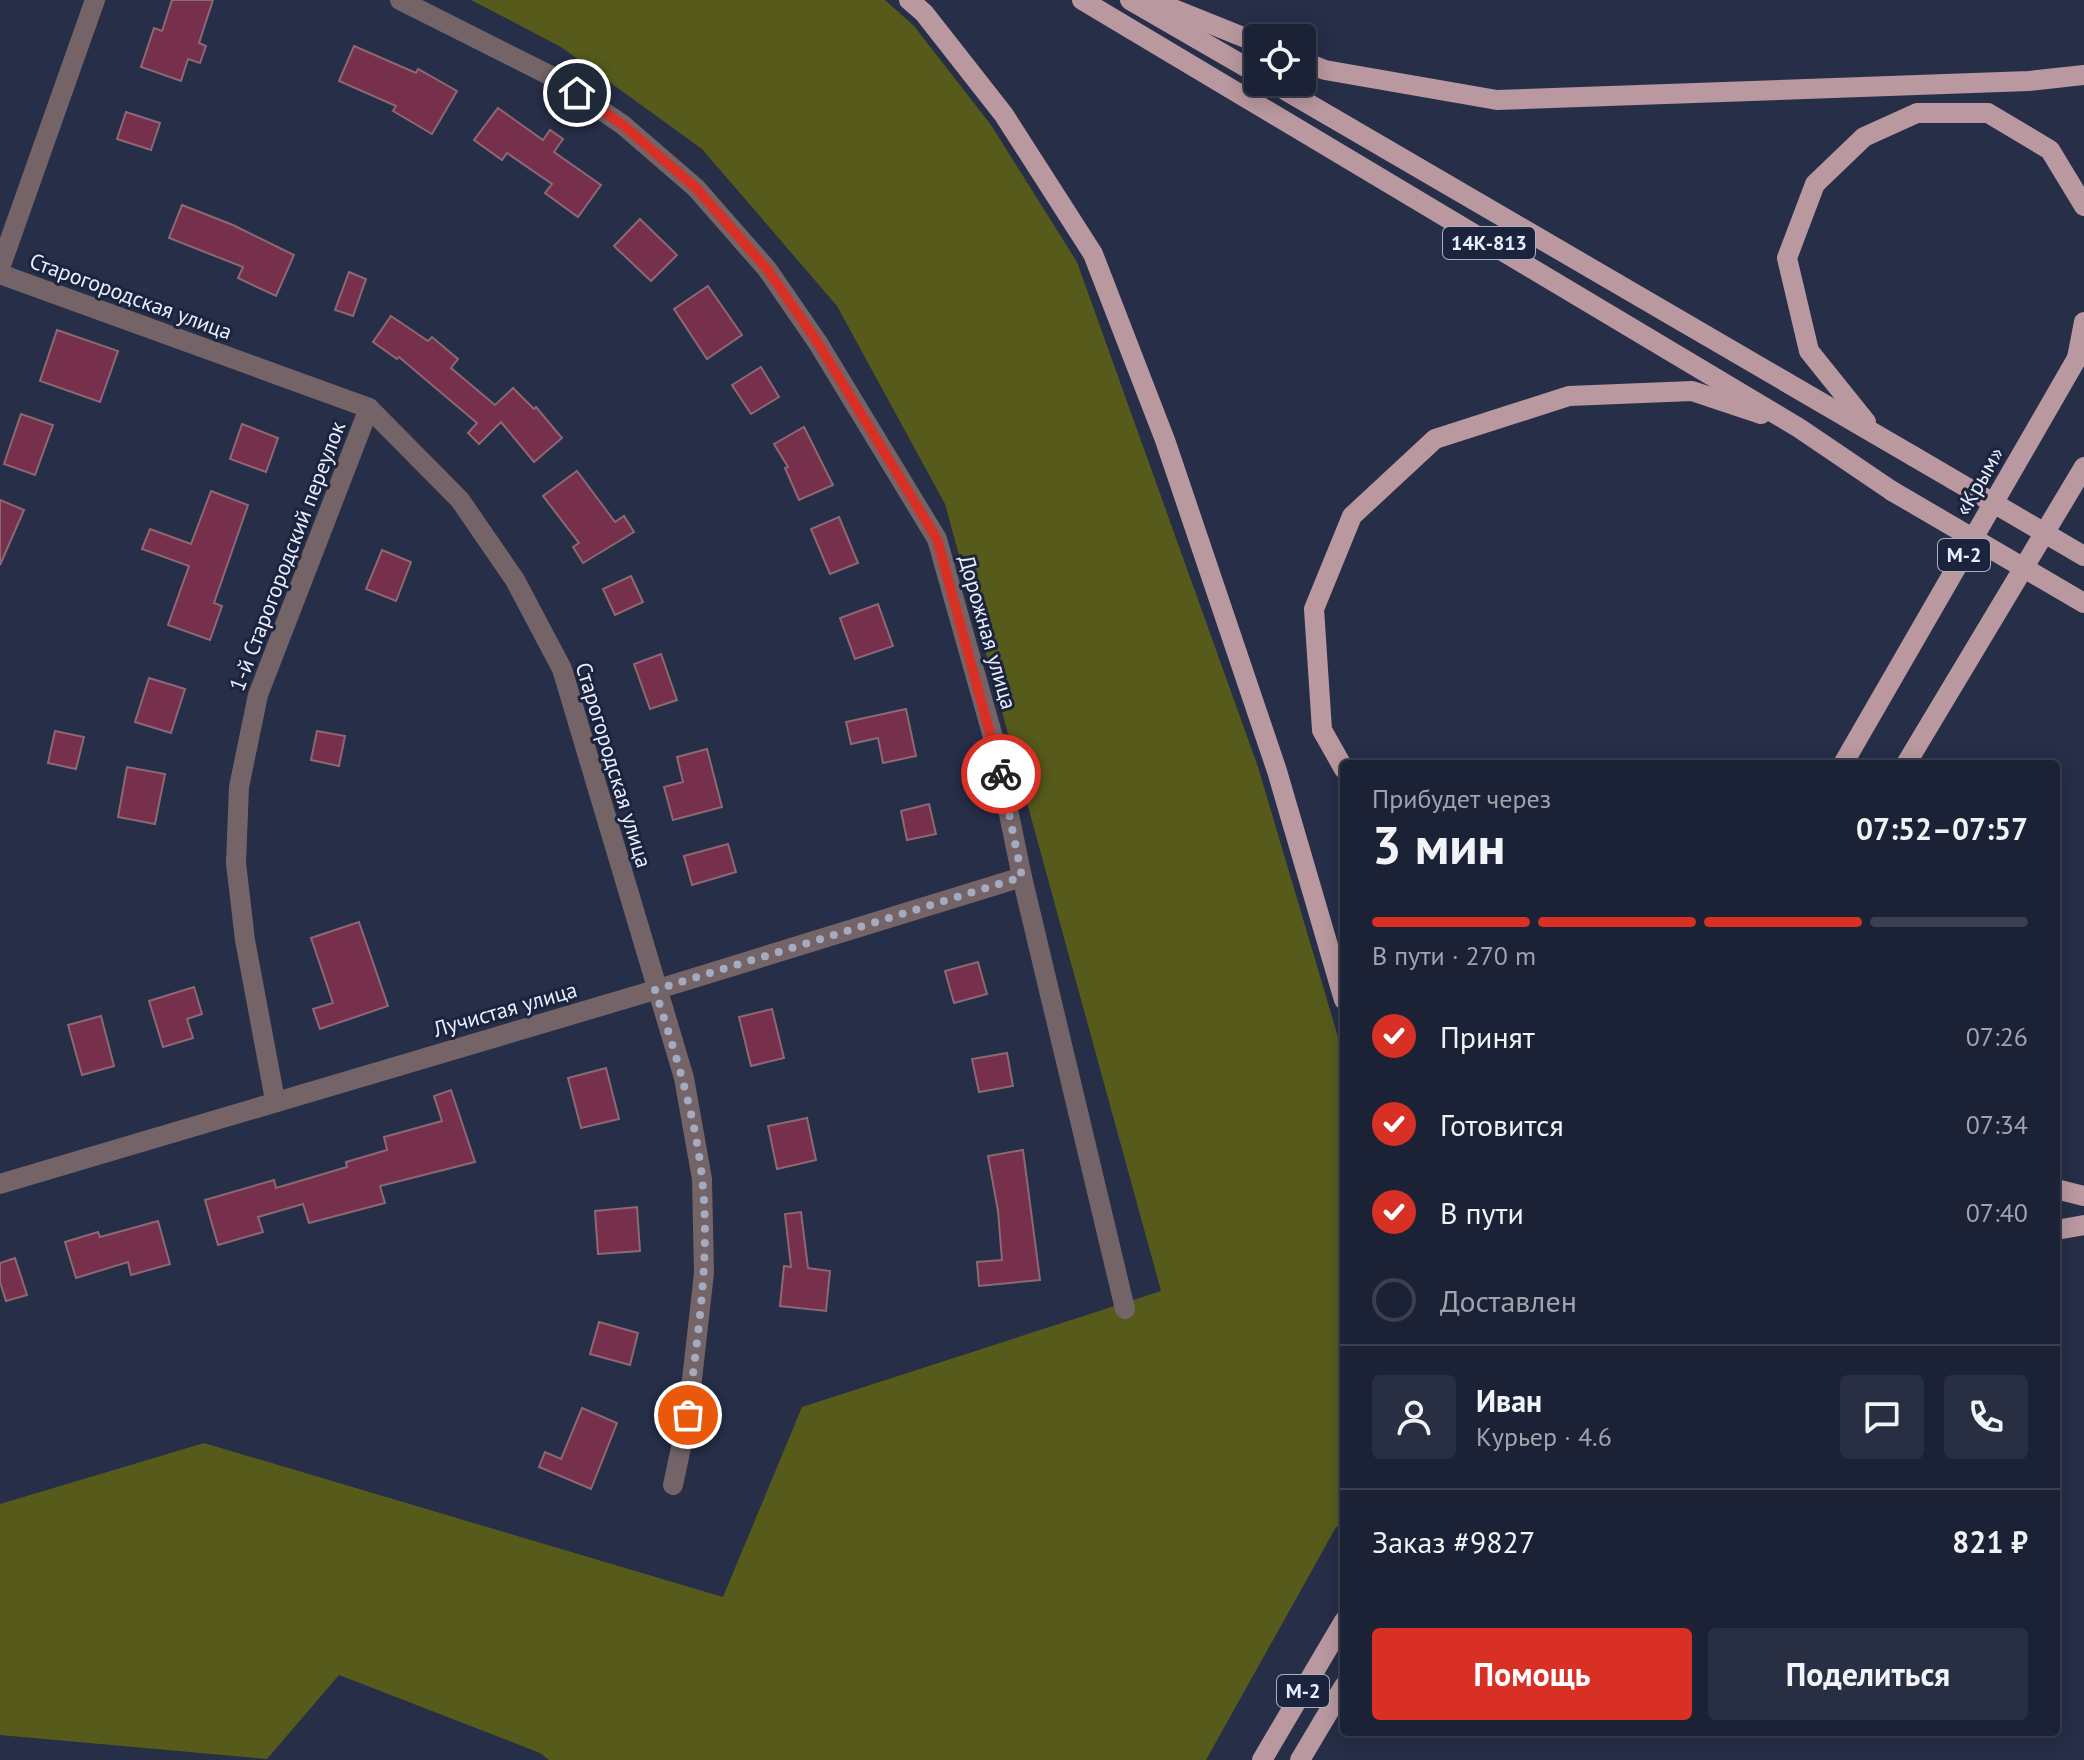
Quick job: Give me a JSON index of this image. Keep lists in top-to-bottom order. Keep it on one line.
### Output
{"streets":{"main road":["14К-813","«Крым»","М-2"],"street":["Старогородская улица","1-й Старогородский переулок","Дорожная улица","Лучистая улица"]},"crossings":[["Старогородская улица","1-й Старогородский переулок"],["Старогородская улица","Лучистая улица"],["1-й Старогородский переулок","Лучистая улица"],["Дорожная улица","Лучистая улица"]],"page":{"heading":["3 мин","Прибудет через","07:52–07:57"],"panel":["Иван","Курьер · 4.6","Заказ #9827","821 ₽"],"bar":"В пути · 270 m","list":[["Принят","07:26"],["Готовится","07:34"],["В пути","07:40"],"Доставлен"],"buttons":["Помощь","Поделиться"]}}
